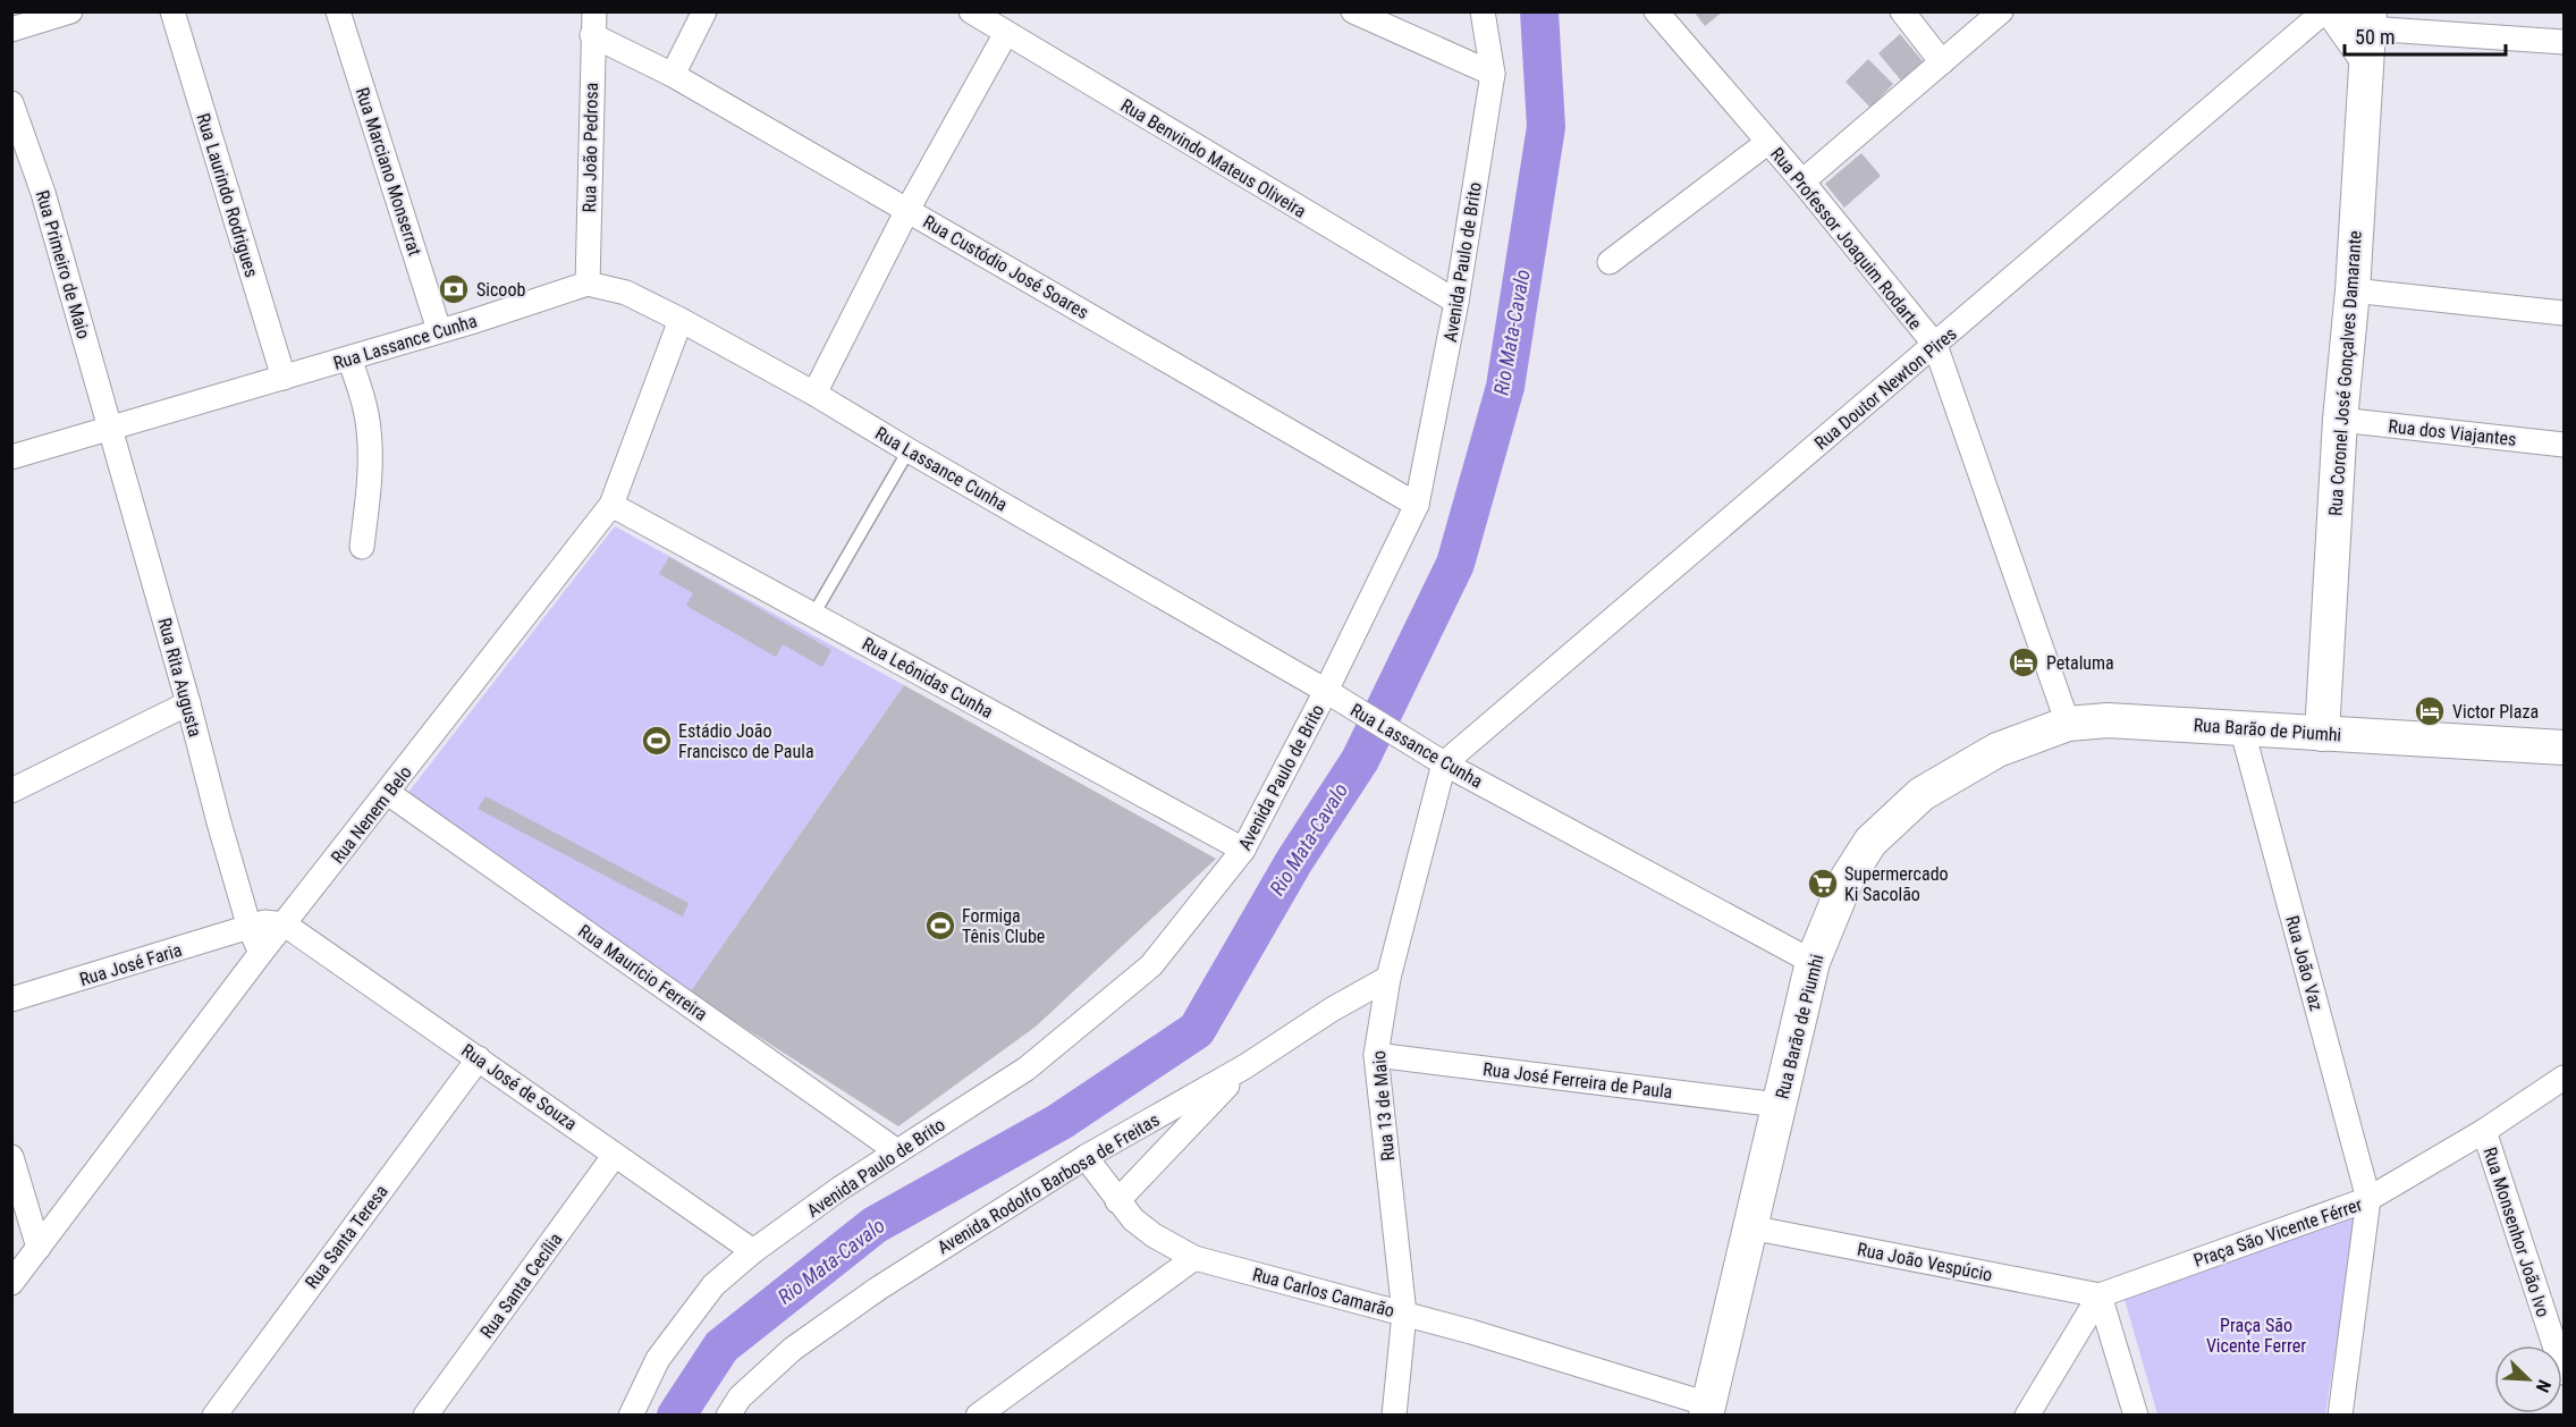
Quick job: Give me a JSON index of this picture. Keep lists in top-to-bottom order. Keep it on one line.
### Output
{"streets":{"main road":["Rua Coronel José Gonçalves Damarante","Rua Barão de Piumhi"],"street":["Rua João Pedrosa","Rua Benvindo Mateus Oliveira","Rua Marciano Monserrat","Rua Laurindo Rodrigues","Rua Professor Joaquim Rodarte","Avenida Paulo de Brito","Rua Primeiro de Maio","Rua Custódio José Soares","Rua Lassance Cunha","Rua Doutor Newton Pires","Rua dos Viajantes","Rua Rita Augusta","Rua Leônidas Cunha","Rua Nenem Belo","Rua João Vaz","Rua José Faria","Rua Maurício Ferreira","Rua José Ferreira de Paula","Rua José de Souza","Rua 13 de Maio","Avenida Rodolfo Barbosa de Freitas","Praça São Vicente Férrer","Rua Monsenhor João Ivo","Rua Santa Teresa","Rua João Vespúcio","Rua Santa Cecília","Rua Carlos Camarão"]},"crossings":[["Rua João Pedrosa","Rua Custódio José Soares"],["Rua João Pedrosa","Rua Lassance Cunha"],["Rua Benvindo Mateus Oliveira","Avenida Paulo de Brito"],["Rua Marciano Monserrat","Rua Lassance Cunha"],["Rua Laurindo Rodrigues","Rua Lassance Cunha"],["Rua Professor Joaquim Rodarte","Rua Doutor Newton Pires"],["Rua Professor Joaquim Rodarte","Rua Barão de Piumhi"],["Avenida Paulo de Brito","Rua Custódio José Soares"],["Avenida Paulo de Brito","Rua Lassance Cunha"],["Avenida Paulo de Brito","Rua Leônidas Cunha"],["Avenida Paulo de Brito","Rua Maurício Ferreira"],["Avenida Paulo de Brito","Rua José de Souza"],["Rua Primeiro de Maio","Rua Lassance Cunha"],["Rua Primeiro de Maio","Rua Rita Augusta"],["Rua Lassance Cunha","Rua Doutor Newton Pires"],["Rua Lassance Cunha","Rua Rita Augusta"],["Rua Lassance Cunha","Rua Barão de Piumhi"],["Rua Lassance Cunha","Rua Nenem Belo"],["Rua Lassance Cunha","Rua 13 de Maio"],["Rua Coronel José Gonçalves Damarante","Rua dos Viajantes"],["Rua Coronel José Gonçalves Damarante","Rua Barão de Piumhi"],["Rua Doutor Newton Pires","Rua 13 de Maio"],["Rua Rita Augusta","Rua Nenem Belo"],["Rua Rita Augusta","Rua José Faria"],["Rua Leônidas Cunha","Rua Nenem Belo"],["Rua Barão de Piumhi","Rua João Vaz"],["Rua Barão de Piumhi","Rua José Ferreira de Paula"],["Rua Barão de Piumhi","Rua João Vespúcio"],["Rua Barão de Piumhi","Rua Carlos Camarão"],["Rua Nenem Belo","Rua José Faria"],["Rua Nenem Belo","Rua Maurício Ferreira"],["Rua Nenem Belo","Rua José de Souza"],["Rua João Vaz","Praça São Vicente Férrer"],["Rua José Faria","Rua José de Souza"],["Rua José Ferreira de Paula","Rua 13 de Maio"],["Rua José de Souza","Rua Santa Teresa"],["Rua José de Souza","Rua Santa Cecília"],["Rua 13 de Maio","Avenida Rodolfo Barbosa de Freitas"],["Rua 13 de Maio","Rua Carlos Camarão"],["Avenida Rodolfo Barbosa de Freitas","Rua Carlos Camarão"],["Praça São Vicente Férrer","Rua João Vespúcio"]],"water":["Rio Mata-Cavalo"],"parks":["Praça São Vicente Ferrer"],"places":{"bank":["Sicoob"],"hotel":["Petaluma","Victor Plaza"],"sports":["Estádio João Francisco de Paula","Formiga Tênis Clube"],"supermarket":["Supermercado Ki Sacolão"]},"scale_bar":"50 m","north":"bottom right"}
